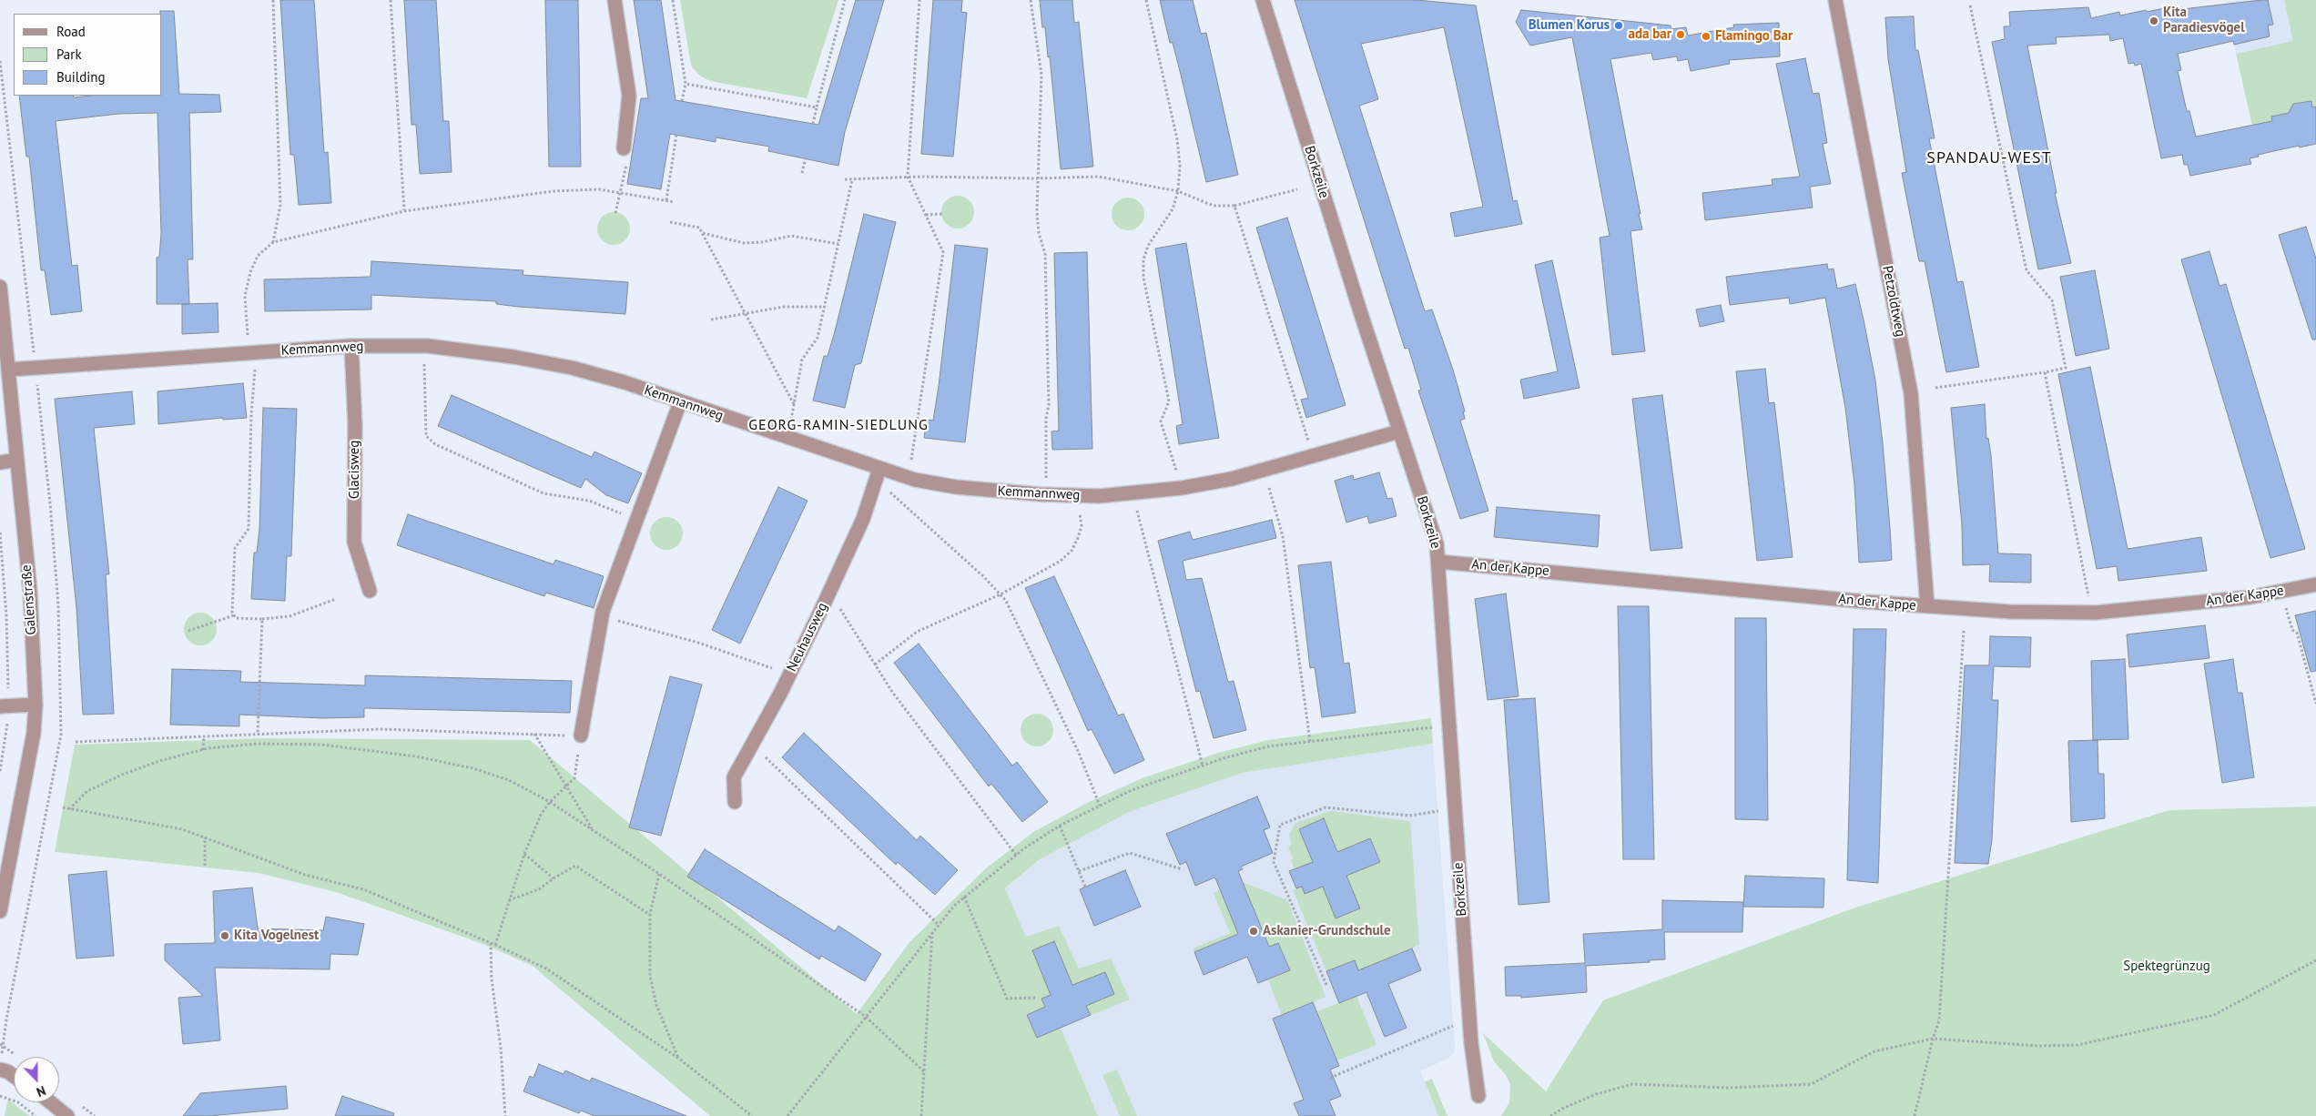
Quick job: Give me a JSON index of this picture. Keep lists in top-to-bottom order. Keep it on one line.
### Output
{"streets":{"street":["Borkzeile","Petzoldtweg","Kemmannweg","Glacisweg","An der Kappe","Galenstraße","Neuhausweg"]},"crossings":[["Borkzeile","Kemmannweg"],["Borkzeile","An der Kappe"],["Petzoldtweg","An der Kappe"],["Kemmannweg","Glacisweg"],["Kemmannweg","Galenstraße"],["Kemmannweg","Neuhausweg"]],"districts":["SPANDAU-WEST","GEORG-RAMIN-SIEDLUNG"],"parks":["Spektegrünzug"],"places":["Kita Paradiesvögel","Blumen Korus","ada bar","Flamingo Bar","Askanier-Grundschule","Kita Vogelnest"],"legend":["Road","Park","Building"],"north":"bottom"}
